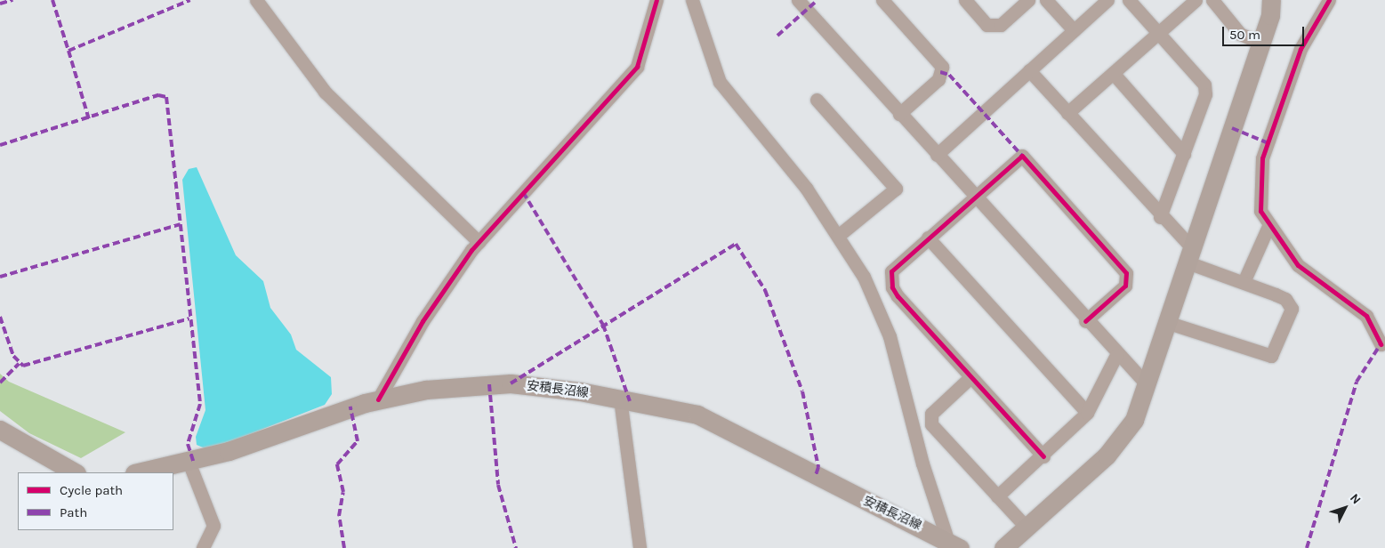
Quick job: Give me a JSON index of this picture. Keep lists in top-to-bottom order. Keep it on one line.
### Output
{"streets":{"main road":["安積長沼線"]},"legend":["Cycle path","Path"],"scale_bar":"50 m","north":"top right"}
